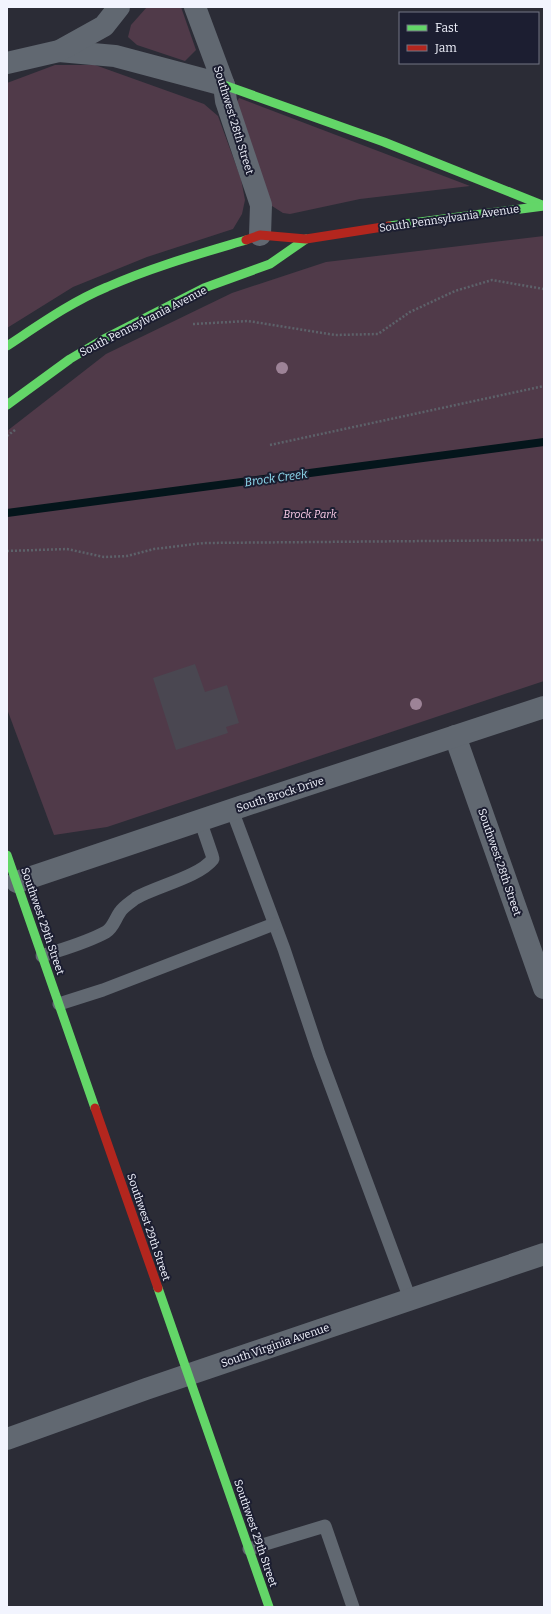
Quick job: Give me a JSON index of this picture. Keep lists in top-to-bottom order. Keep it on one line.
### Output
{"streets":{"main road":["South Pennsylvania Avenue","Southwest 29th Street"],"street":["Southwest 28th Street","South Brock Drive","South Virginia Avenue"]},"crossings":[["Southwest 28th Street","South Pennsylvania Avenue"],["Southwest 28th Street","South Brock Drive"],["South Brock Drive","Southwest 29th Street"],["Southwest 29th Street","South Virginia Avenue"]],"water":["Brock Creek"],"parks":["Brock Park"],"legend":["Fast","Jam"]}
